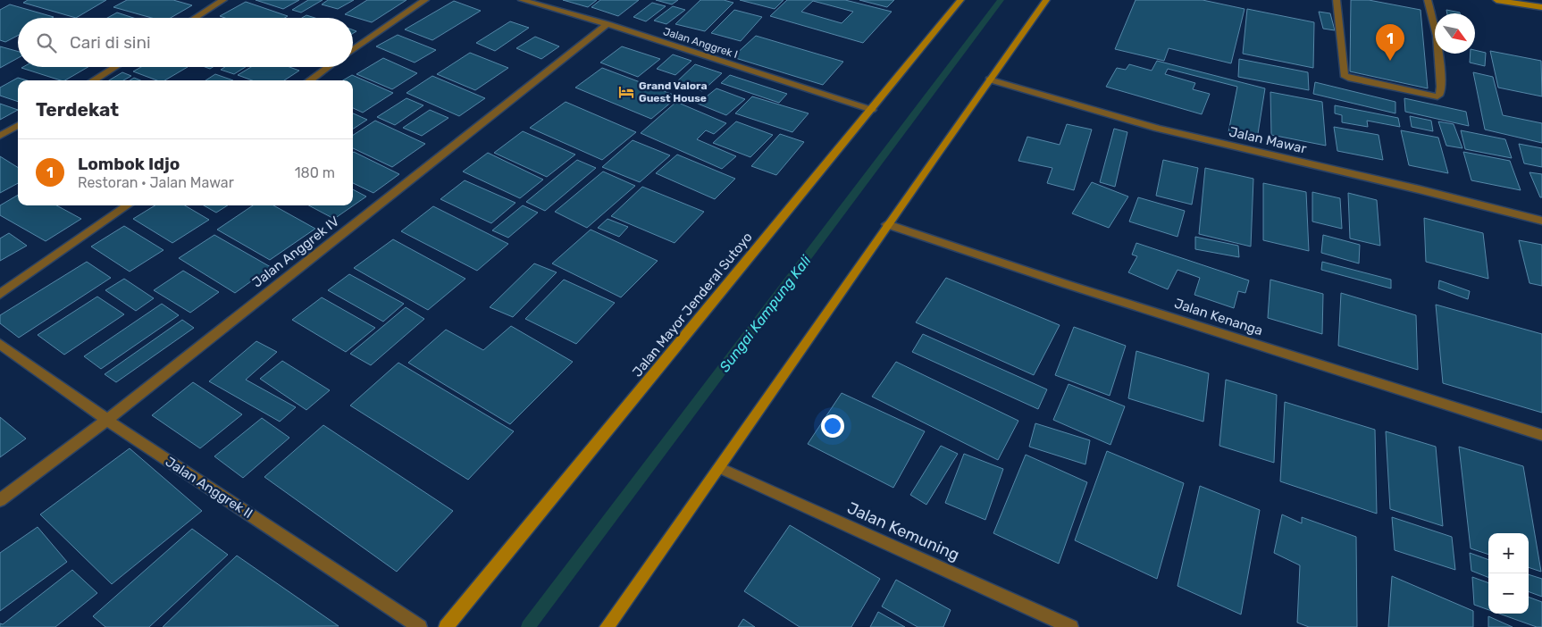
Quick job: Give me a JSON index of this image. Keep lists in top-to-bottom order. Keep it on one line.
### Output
{"streets":{"main road":["Jalan Mayor Jenderal Sutoyo"],"street":["Jalan Anggrek I","Jalan Mawar","Jalan Anggrek IV","Jalan Kenanga","Jalan Anggrek II","Jalan Kemuning"]},"crossings":[["Jalan Anggrek I","Jalan Anggrek IV"],["Jalan Anggrek I","Jalan Mayor Jenderal Sutoyo"],["Jalan Anggrek IV","Jalan Anggrek II"]],"water":["Sungai Kampung Kali"],"places":{"hotel":["Grand Valora Guest House"]},"north":"bottom right","page":{"search":"Cari di sini","pins":"1","heading":"Terdekat","list":[{"mark":"1","name":"Lombok Idjo","note":"Restoran · Jalan Mawar","value":"180 m"}],"map_buttons":["+","−"]}}
